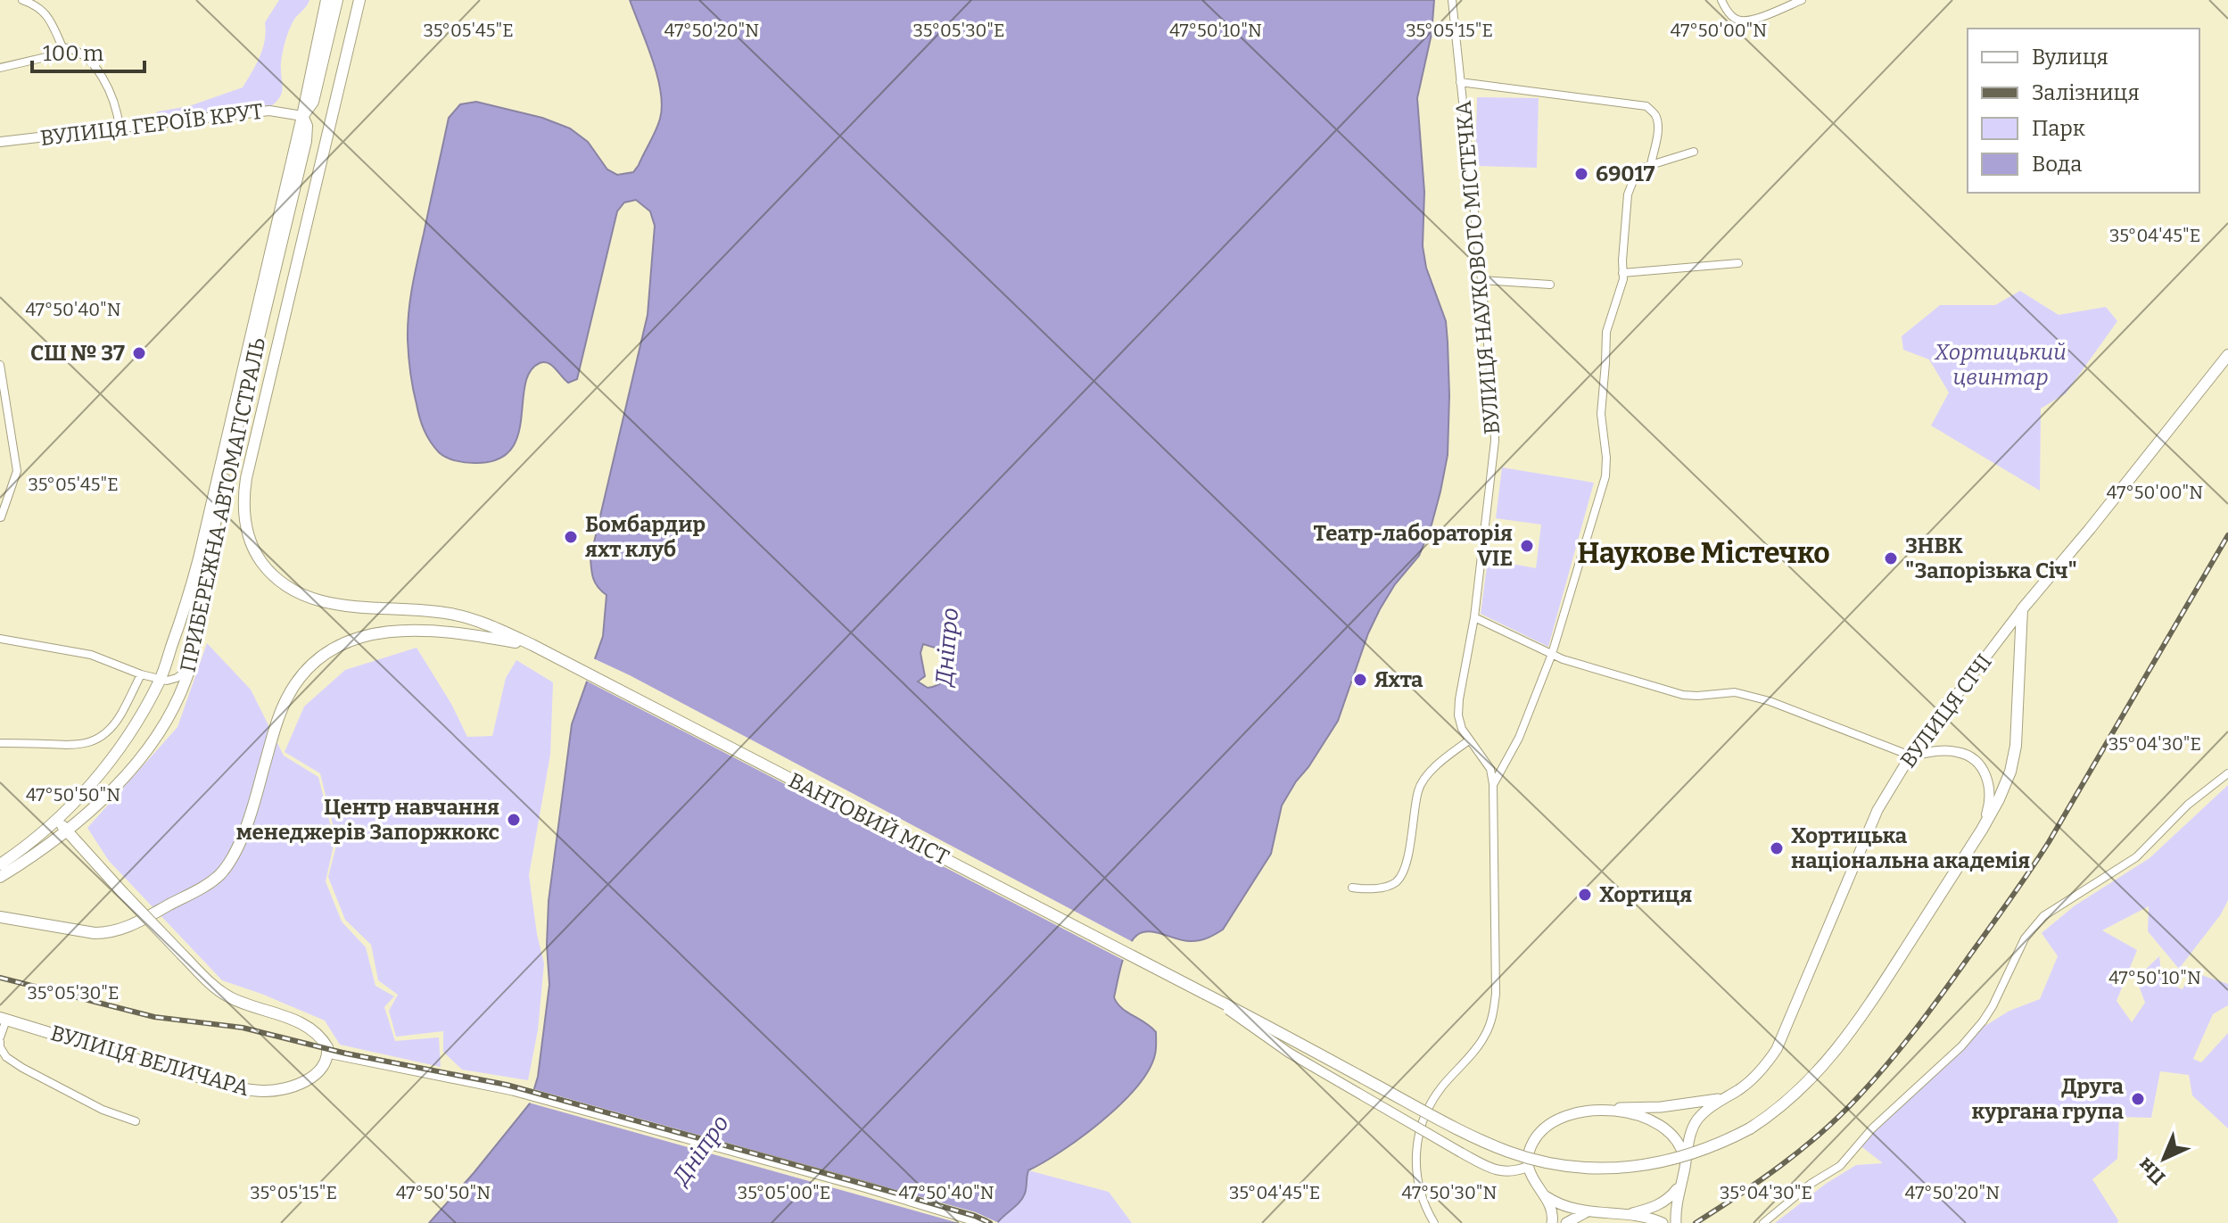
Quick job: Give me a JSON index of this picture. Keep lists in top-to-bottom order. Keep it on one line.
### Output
{"streets":{"main road":["ПРИБЕРЕЖНА АВТОМАГІСТРАЛЬ","ВУЛИЦЯ СІЧІ","ВАНТОВИЙ МІСТ","ВУЛИЦЯ ВЕЛИЧАРА"],"street":["ВУЛИЦЯ ГЕРОЇВ КРУТ","ВУЛИЦЯ НАУКОВОГО МІСТЕЧКА"]},"crossings":[["ВУЛИЦЯ ГЕРОЇВ КРУТ","ПРИБЕРЕЖНА АВТОМАГІСТРАЛЬ"],["ВУЛИЦЯ СІЧІ","ВАНТОВИЙ МІСТ"]],"districts":["Наукове Містечко"],"water":["Дніпро"],"parks":["Хортицький цвинтар"],"places":["69017","СШ № 37","Бомбардир яхт клуб","Театр-лабораторія VIE","ЗНВК \"Запорізька Січ\"","Яхта","Центр навчання менеджерів Запоржкокс","Хортицька національна академія","Хортиця","Друга кургана група"],"legend":["Вулиця","Залізниця","Парк","Вода"],"scale_bar":"100 m","north":"bottom left","coordinates":["47°50'20\"N","47°50'10\"N","47°50'00\"N","35°05'45\"E","35°05'30\"E","35°05'15\"E","35°04'45\"E","47°50'40\"N","35°04'30\"E","47°50'50\"N","35°05'00\"E","47°50'30\"N"]}
